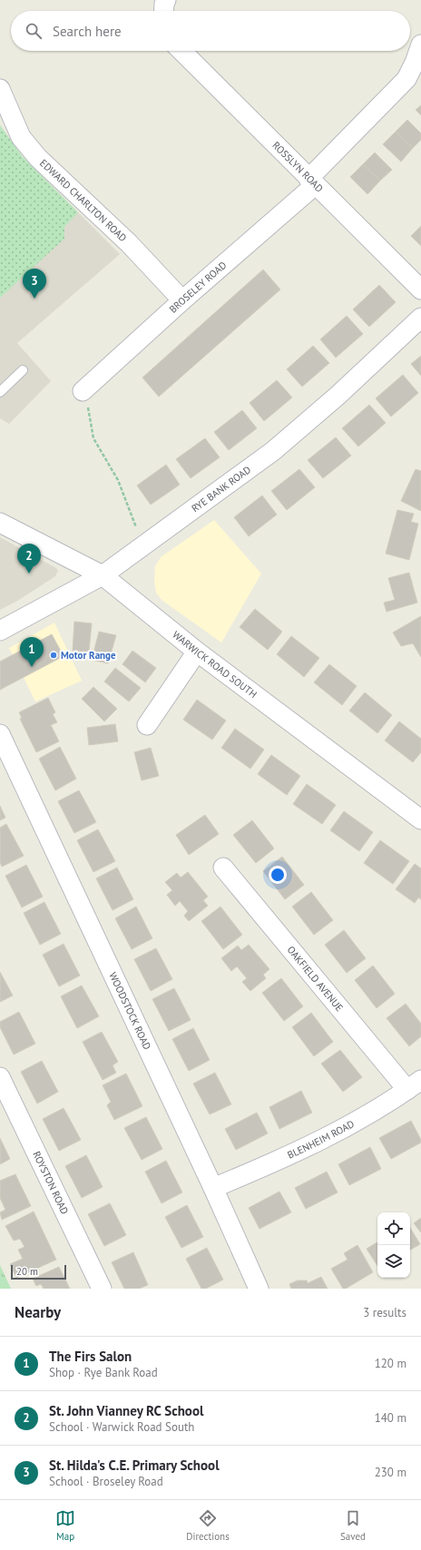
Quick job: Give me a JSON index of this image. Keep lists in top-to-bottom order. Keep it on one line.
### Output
{"streets":{"street":["ROSSLYN ROAD","EDWARD CHARLTON ROAD","BROSELEY ROAD","RYE BANK ROAD","WARWICK ROAD SOUTH","OAKFIELD AVENUE","WOODSTOCK ROAD","BLENHEIM ROAD","ROYSTON ROAD"]},"crossings":[["ROSSLYN ROAD","BROSELEY ROAD"],["EDWARD CHARLTON ROAD","BROSELEY ROAD"],["RYE BANK ROAD","WARWICK ROAD SOUTH"],["OAKFIELD AVENUE","BLENHEIM ROAD"],["WOODSTOCK ROAD","BLENHEIM ROAD"]],"places":["Motor Range"],"scale_bar":"20 m","page":{"search":"Search here","pins":["3","2","1"],"scale":"20 m","heading":["Nearby","3 results"],"list":[{"mark":"1","name":"The Firs Salon","note":"Shop · Rye Bank Road","value":"120 m"},{"mark":"2","name":"St. John Vianney RC School","note":"School · Warwick Road South","value":"140 m"},{"mark":"3","name":"St. Hilda's C.E. Primary School","note":"School · Broseley Road","value":"230 m"}],"nav":["Map","Directions","Saved"]}}
